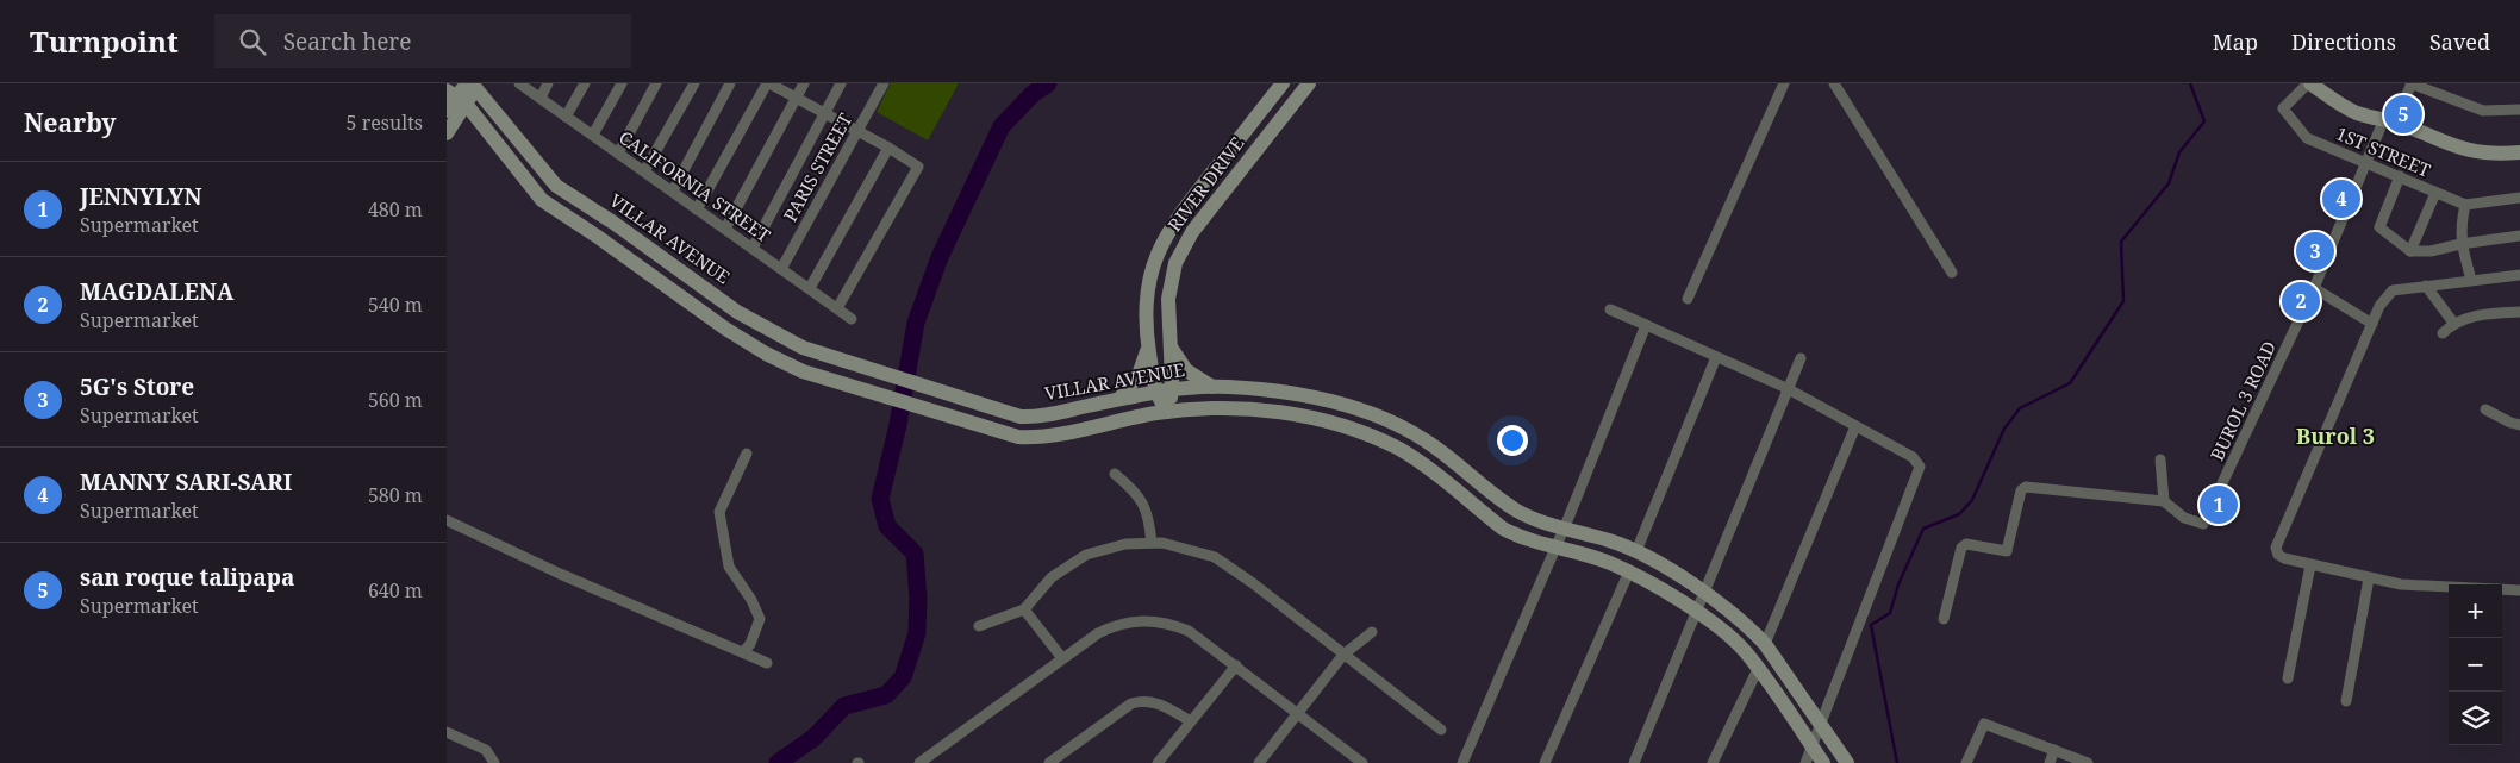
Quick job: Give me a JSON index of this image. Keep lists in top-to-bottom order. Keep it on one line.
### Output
{"streets":{"main road":["RIVER DRIVE","VILLAR AVENUE"],"street":["1ST STREET","PARIS STREET","CALIFORNIA STREET","BUROL 3 ROAD"]},"crossings":[["1ST STREET","BUROL 3 ROAD"],["PARIS STREET","CALIFORNIA STREET"],["RIVER DRIVE","VILLAR AVENUE"]],"districts":["Burol 3"],"page":{"header":"Turnpoint","search":"Search here","nav":["Map","Directions","Saved"],"heading":["Nearby","5 results"],"pins":["5","4","3","2","1"],"list":[{"mark":"1","name":"JENNYLYN","note":"Supermarket","value":"480 m"},{"mark":"2","name":"MAGDALENA","note":"Supermarket","value":"540 m"},{"mark":"3","name":"5G's Store","note":"Supermarket","value":"560 m"},{"mark":"4","name":"MANNY SARI-SARI","note":"Supermarket","value":"580 m"},{"mark":"5","name":"san roque talipapa","note":"Supermarket","value":"640 m"}],"map_buttons":["+","−"]}}
